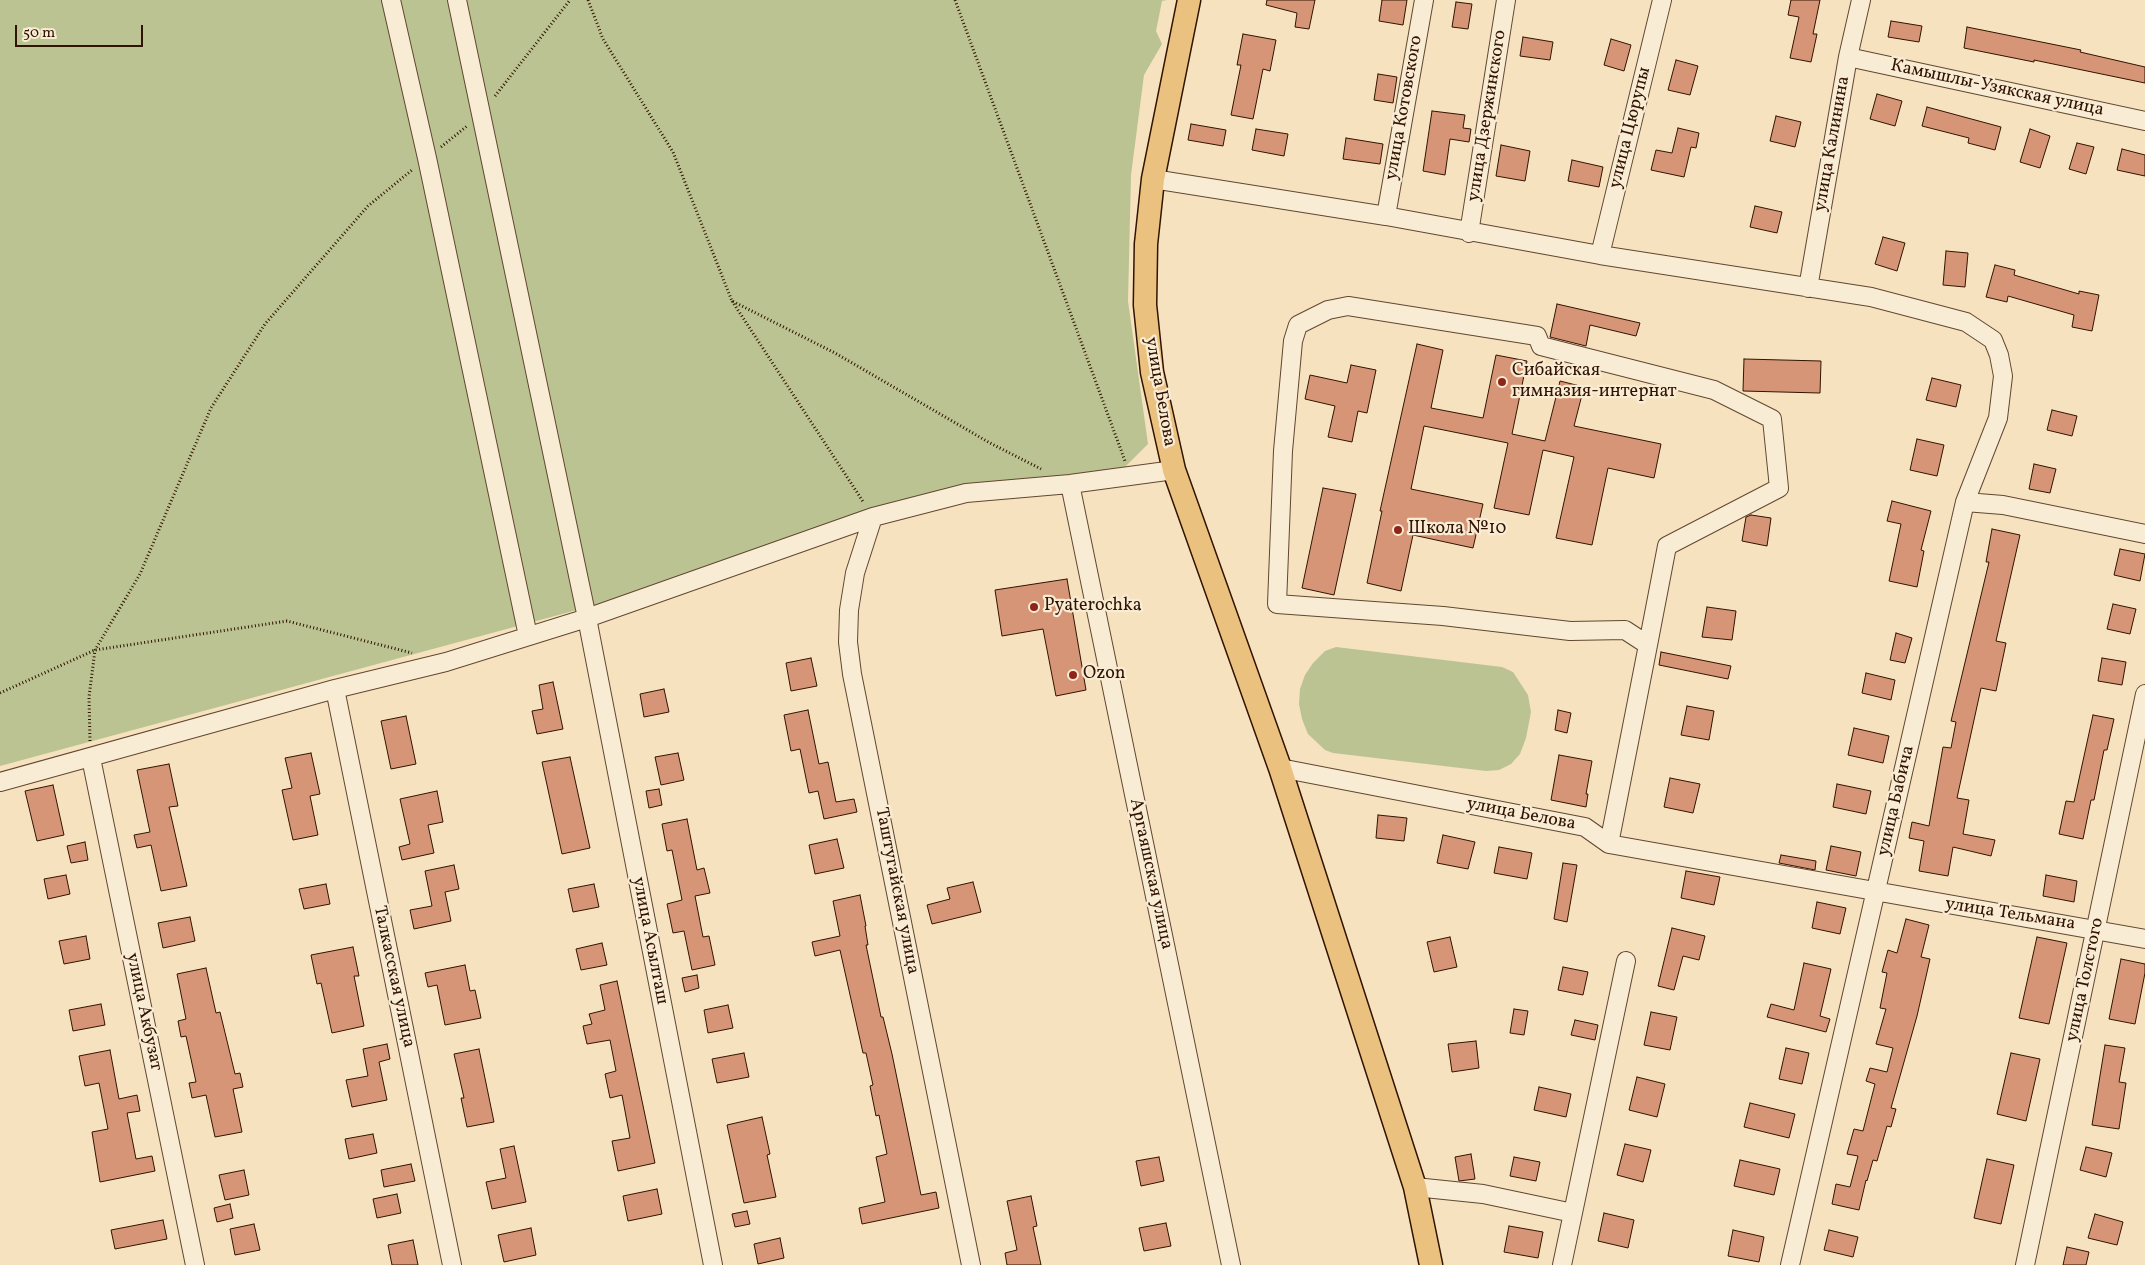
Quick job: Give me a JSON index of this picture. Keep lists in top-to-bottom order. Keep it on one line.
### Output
{"streets":{"main road":["улица Белова"],"street":["Камышлы-Узякская улица","улица Котовского","улица Дзержинского","улица Цюрупы","улица Калинина","улица Бабича","Аргаяшская улица","Таштугайская улица","улица Тельмана","улица Асылташ","Талкасская улица","улица Толстого","улица Акбузат"]},"crossings":[["Камышлы-Узякская улица","улица Калинина"],["улица Калинина","улица Бабича"],["улица Белова","улица Бабича"],["улица Белова","улица Тельмана"],["улица Бабича","улица Тельмана"],["улица Тельмана","улица Толстого"]],"places":["Сибайская гимназия-интернат","Школа №10","Pyaterochka","Ozon"],"scale_bar":"50 m"}
